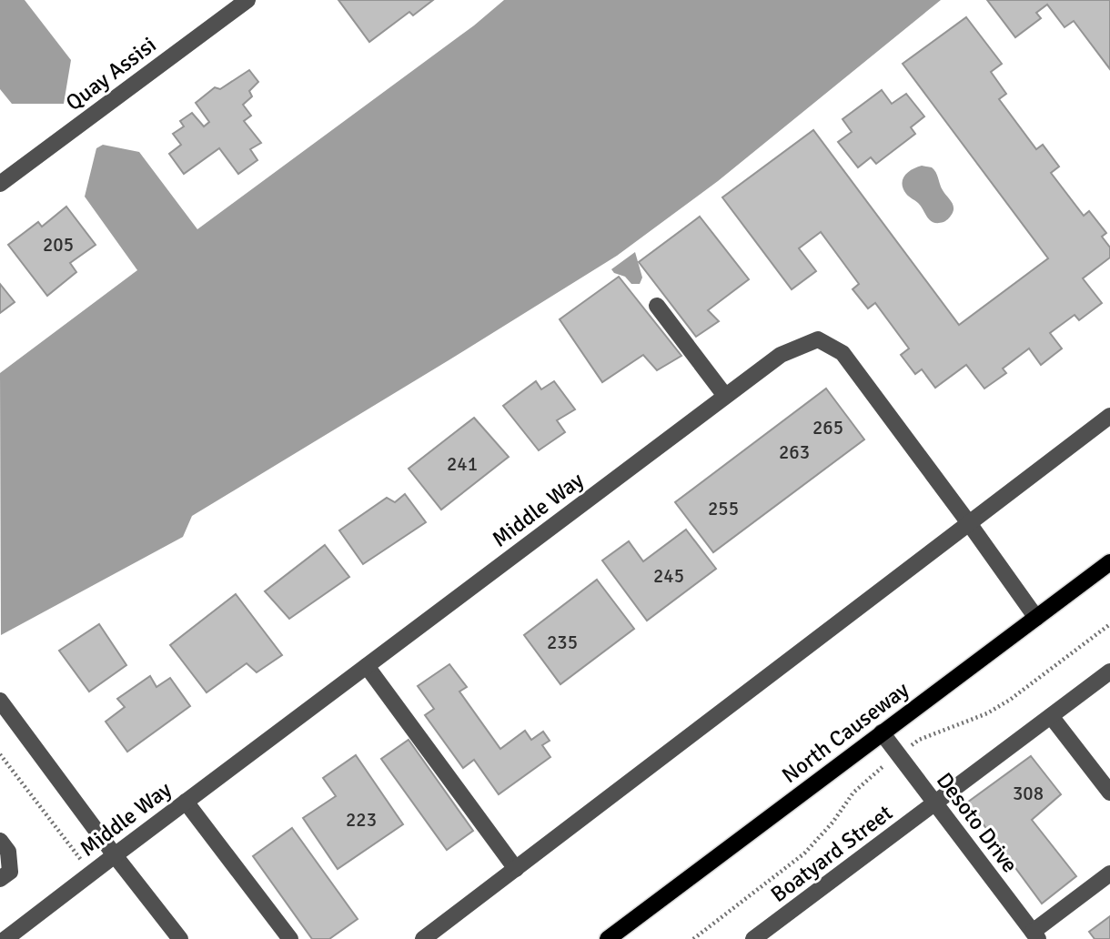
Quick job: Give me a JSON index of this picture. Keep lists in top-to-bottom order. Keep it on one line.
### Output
{"streets":{"main road":["North Causeway"],"street":["Quay Assisi","Middle Way","Desoto Drive","Boatyard Street"]},"crossings":[["Middle Way","North Causeway"],["North Causeway","Desoto Drive"],["Desoto Drive","Boatyard Street"]],"house_numbers":["205","265","263","241","255","245","235","308","223"]}
